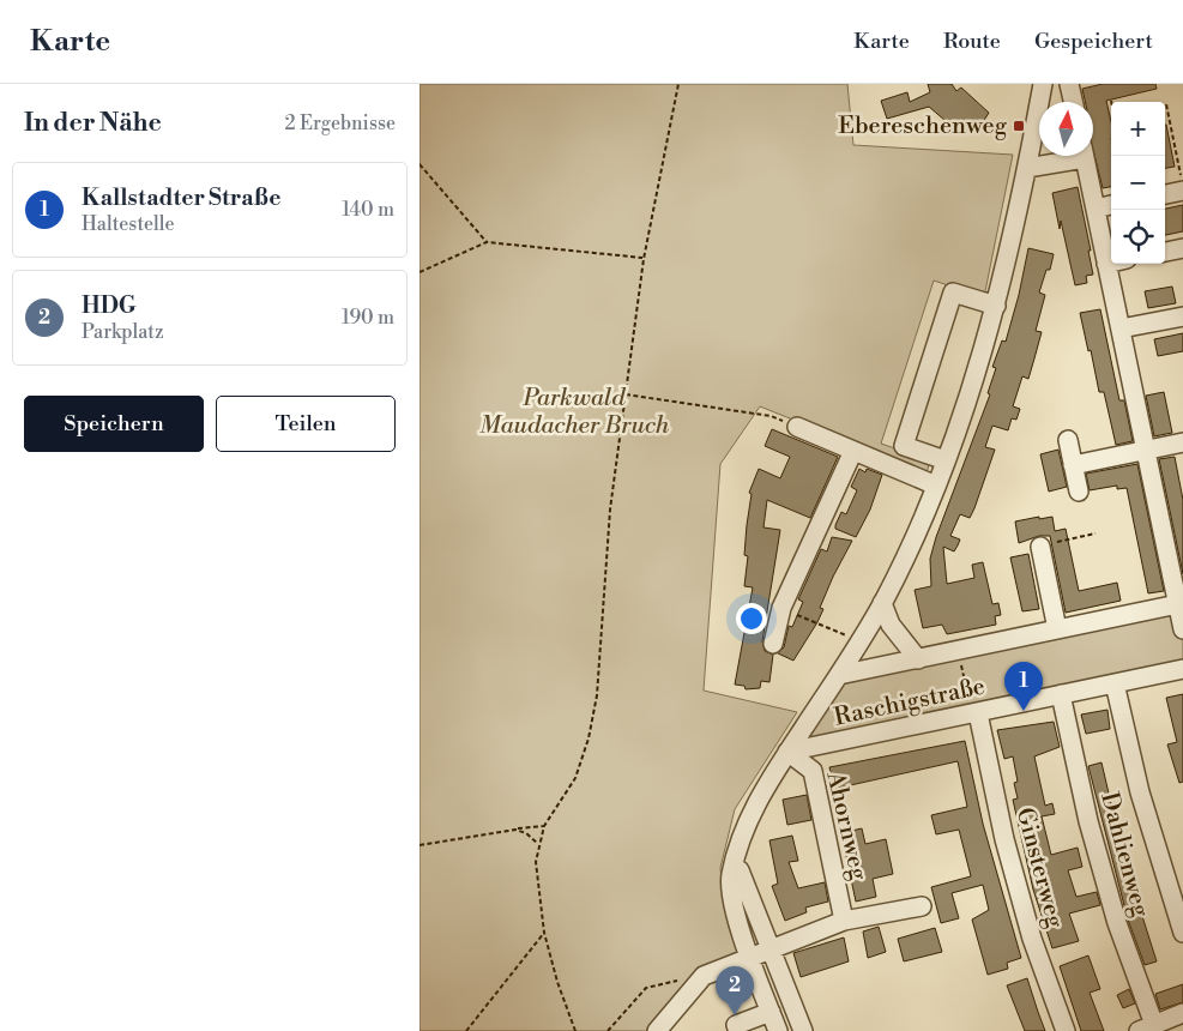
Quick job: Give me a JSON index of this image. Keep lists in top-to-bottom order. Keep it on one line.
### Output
{"streets":{"street":["Raschigstraße","Ahornweg","Dahlienweg","Ginsterweg"]},"crossings":[["Raschigstraße","Ahornweg"],["Raschigstraße","Dahlienweg"],["Raschigstraße","Ginsterweg"]],"parks":["Parkwald Maudacher Bruch"],"places":{"transit":["Ebereschenweg"]},"north":"top","page":{"header":"Karte","nav":["Karte","Route","Gespeichert"],"heading":["In der Nähe","2 Ergebnisse"],"map_buttons":["+","−"],"list":[{"mark":"1","name":"Kallstadter Straße","note":"Haltestelle","value":"140 m"},{"mark":"2","name":"HDG","note":"Parkplatz","value":"190 m"}],"buttons":["Speichern","Teilen"],"pins":["1","2"]}}
